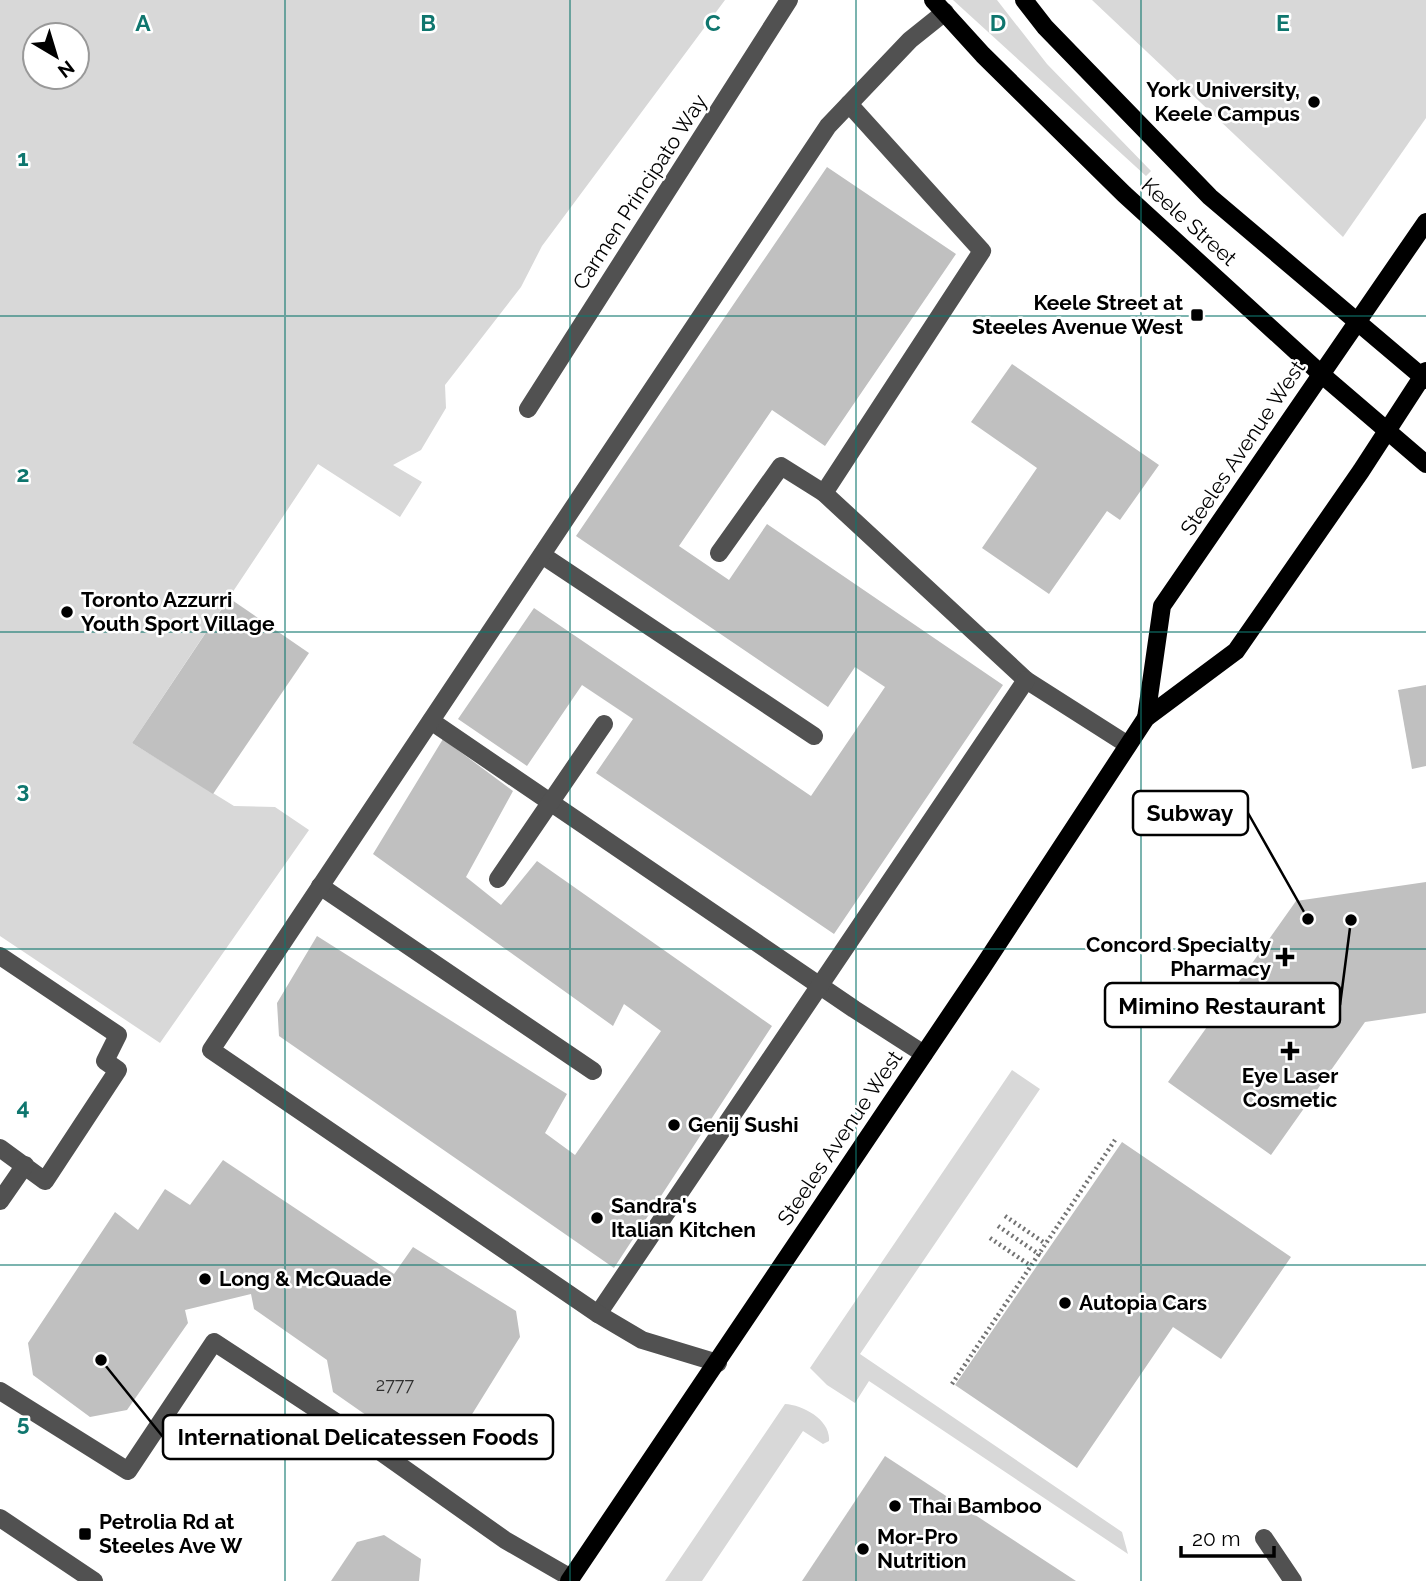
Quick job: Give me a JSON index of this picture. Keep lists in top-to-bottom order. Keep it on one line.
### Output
{"streets":{"main road":["Keele Street","Steeles Avenue West"],"street":["Carmen Principato Way"]},"crossings":[["Keele Street","Steeles Avenue West"]],"places":{"other":["York University, Keele Campus","Toronto Azzurri Youth Sport Village","Subway","Mimino Restaurant","Genij Sushi","Sandra's Italian Kitchen","Long & McQuade","Autopia Cars","International Delicatessen Foods","Thai Bamboo","Mor-Pro Nutrition"],"transit":["Keele Street at Steeles Avenue West","Petrolia Rd at Steeles Ave W"],"health":["Concord Specialty Pharmacy","Eye Laser Cosmetic"]},"house_numbers":["2777"],"scale_bar":"20 m","north":"bottom right","grid":{"columns":["A","B","C","D","E"],"rows":["1","2","3","4","5"]}}
